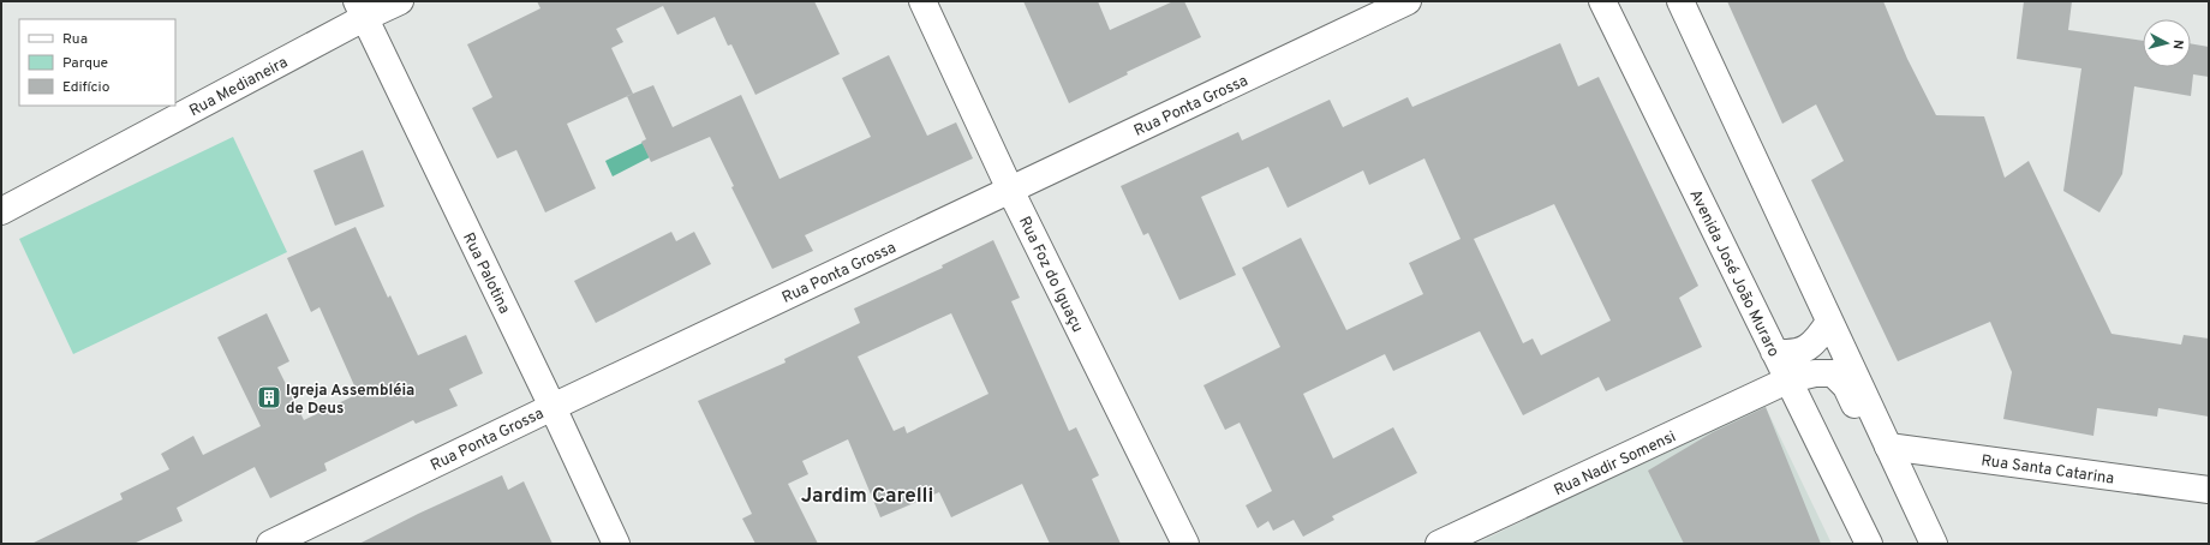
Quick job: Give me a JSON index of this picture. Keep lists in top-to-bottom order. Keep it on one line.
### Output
{"streets":{"street":["Rua Medianeira","Rua Ponta Grossa","Rua Palotina","Avenida José João Muraro","Rua Foz do Iguaçu","Rua Nadir Somensi","Rua Santa Catarina"]},"crossings":[["Rua Medianeira","Rua Palotina"],["Rua Ponta Grossa","Rua Palotina"],["Rua Ponta Grossa","Rua Foz do Iguaçu"],["Avenida José João Muraro","Rua Nadir Somensi"],["Rua Nadir Somensi","Rua Santa Catarina"]],"districts":["Jardim Carelli"],"places":{"building":["Igreja Assembléia de Deus"]},"legend":["Rua","Parque","Edifício"],"north":"right"}
